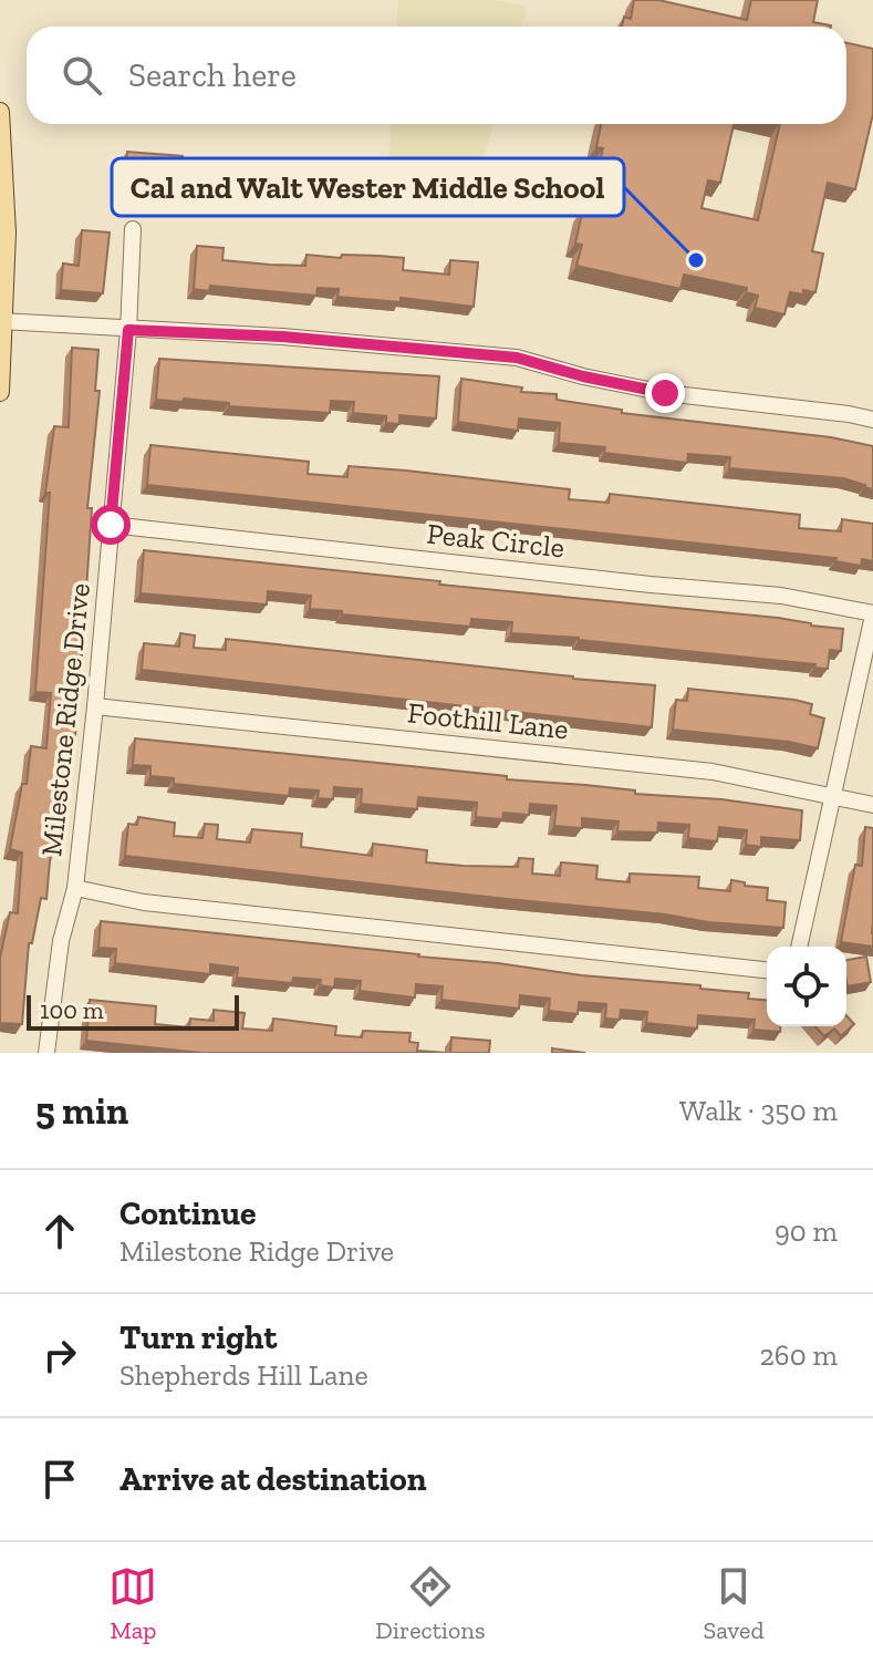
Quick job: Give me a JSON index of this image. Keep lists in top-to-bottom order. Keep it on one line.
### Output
{"streets":{"street":["Peak Circle","Milestone Ridge Drive","Foothill Lane"]},"crossings":[["Peak Circle","Milestone Ridge Drive"],["Milestone Ridge Drive","Foothill Lane"]],"places":["Cal and Walt Wester Middle School"],"scale_bar":"100 m","page":{"search":"Search here","scale":"100 m","heading":["5 min","Walk · 350 m"],"list":[["Continue","Milestone Ridge Drive","90 m"],["Turn right","Shepherds Hill Lane","260 m"],"Arrive at destination"],"nav":["Map","Directions","Saved"]}}
